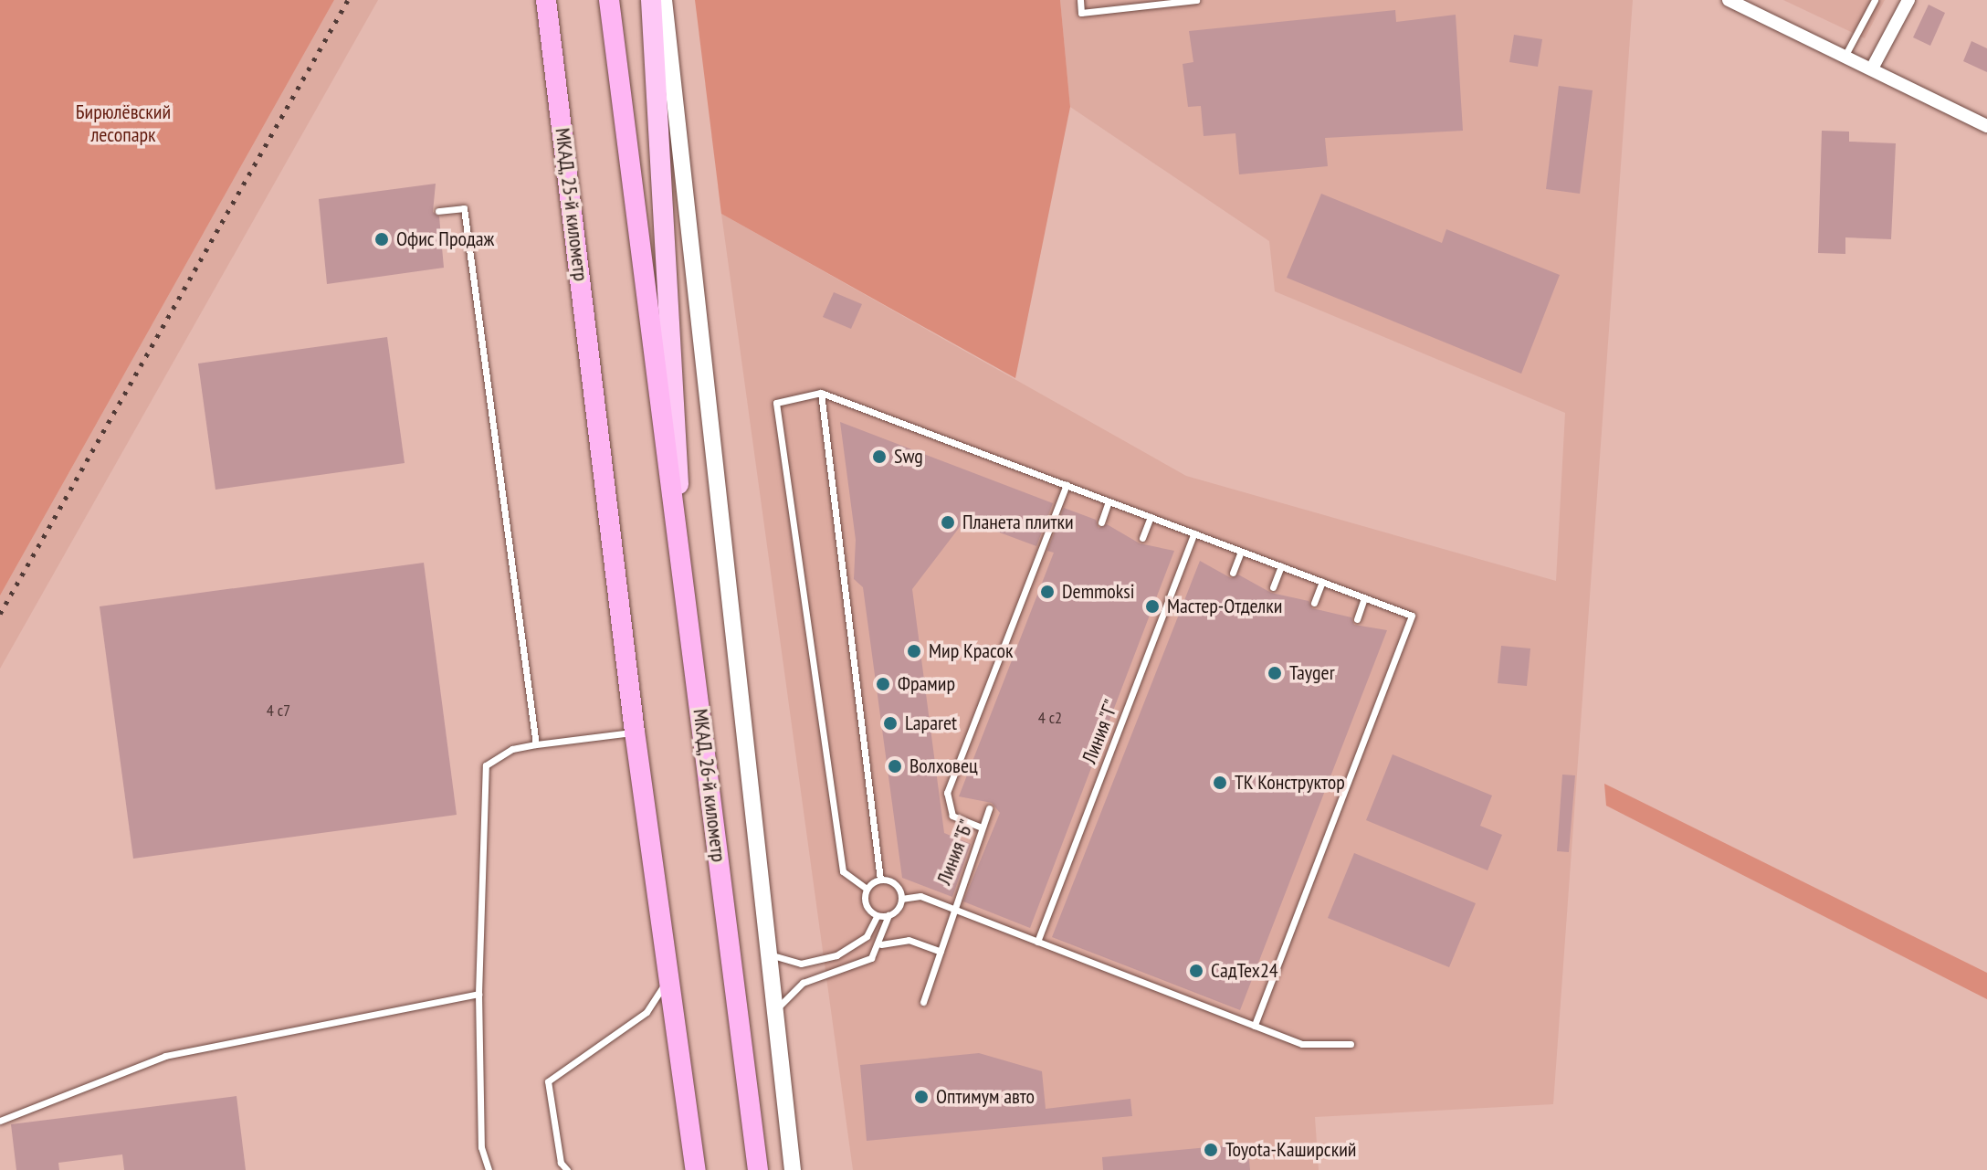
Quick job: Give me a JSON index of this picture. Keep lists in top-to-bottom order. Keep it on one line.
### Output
{"streets":{"highway":["МКАД, 25-й километр","МКАД, 26-й километр"],"lane":["Линия \"Г\"","Линия \"Б\""]},"parks":["Бирюлёвский лесопарк"],"places":["Офис Продаж","Swg","Планета плитки","Demmoksi","Мастер-Отделки","Мир Красок","Tayger","Фрамир","Laparet","Волховец","ТК Конструктор","СадТех24","Оптимум авто","Toyota-Каширский"],"house_numbers":["4 с7","4 с2"]}
